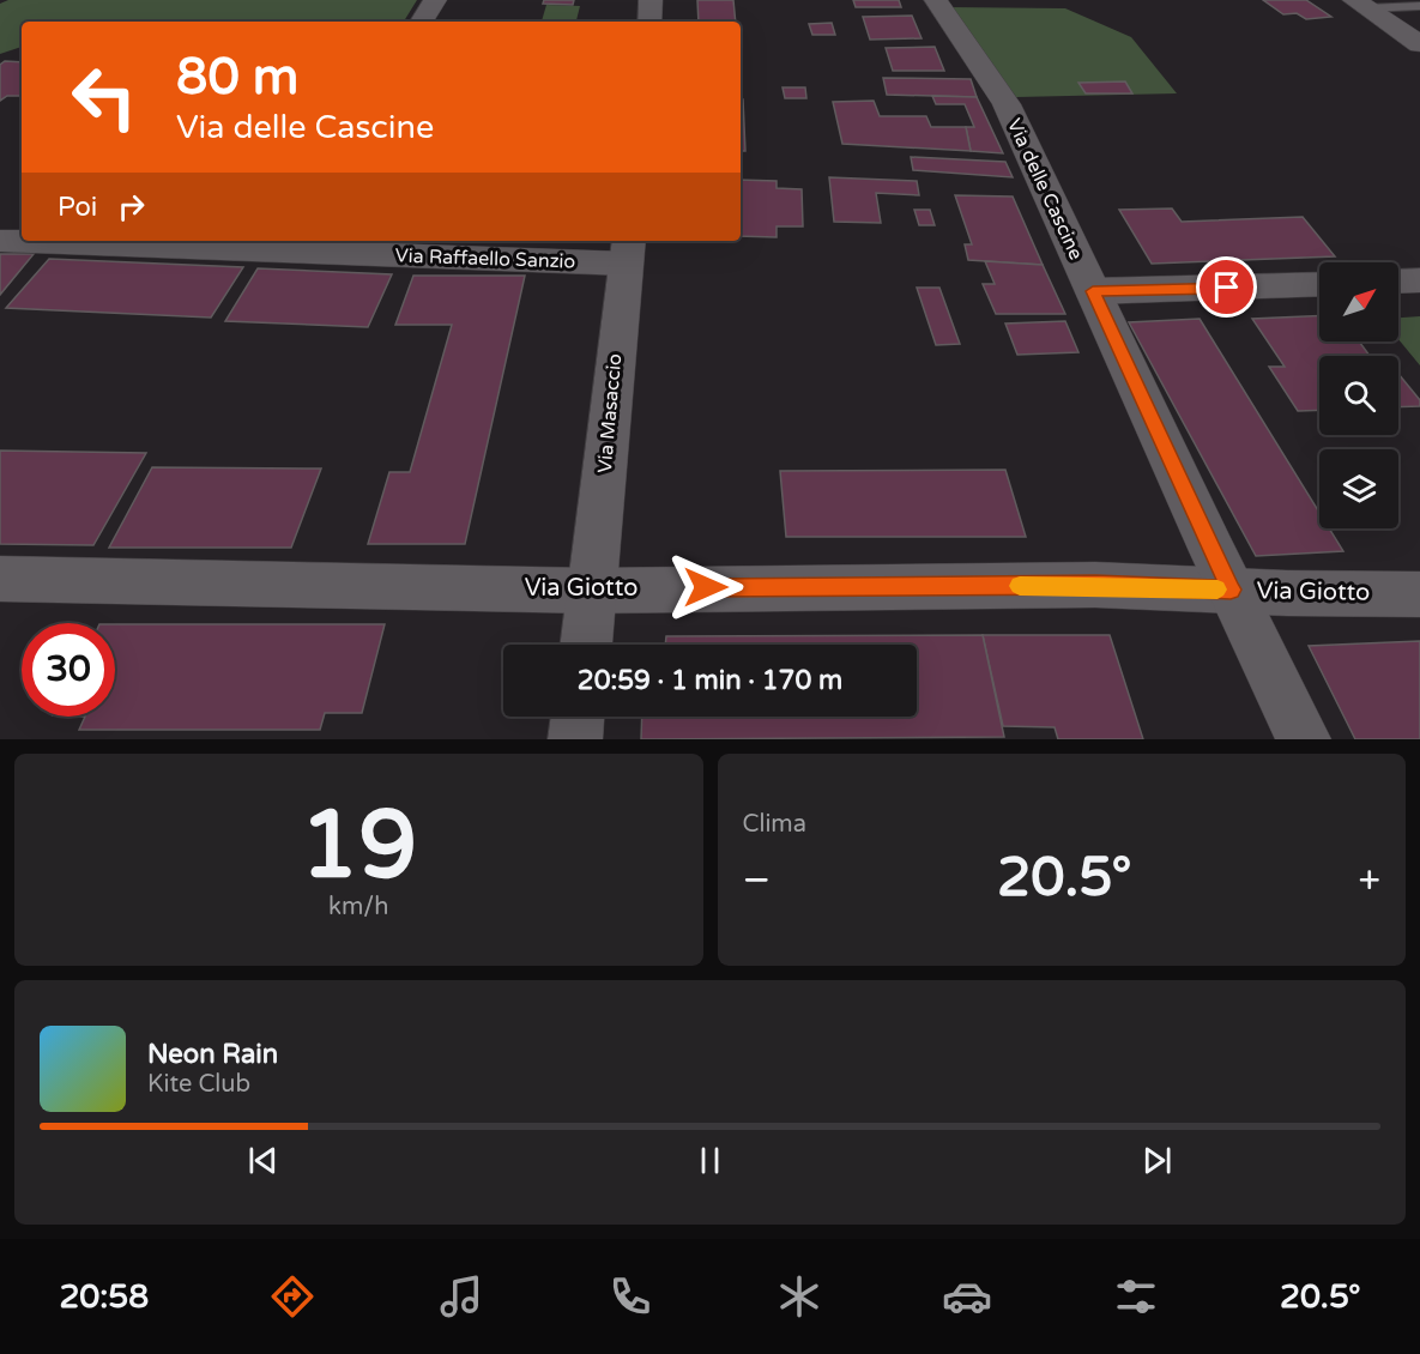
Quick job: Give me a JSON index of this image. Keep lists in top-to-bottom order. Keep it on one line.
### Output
{"streets":{"street":["Via delle Cascine","Via Raffaello Sanzio","Via Masaccio","Via Giotto"]},"crossings":[["Via delle Cascine","Via Giotto"],["Via Raffaello Sanzio","Via Masaccio"],["Via Masaccio","Via Giotto"]],"north":"top right","page":{"turn":["80 m","Via delle Cascine"],"then":"Poi","limit":"30","trip":"20:59 · 1 min · 170 m","tile":[["19","km/h"],"Clima"],"heat":["−","20.5°","+"],"song":["Neon Rain","Kite Club"],"tabs":["20:58","20.5°"]}}
